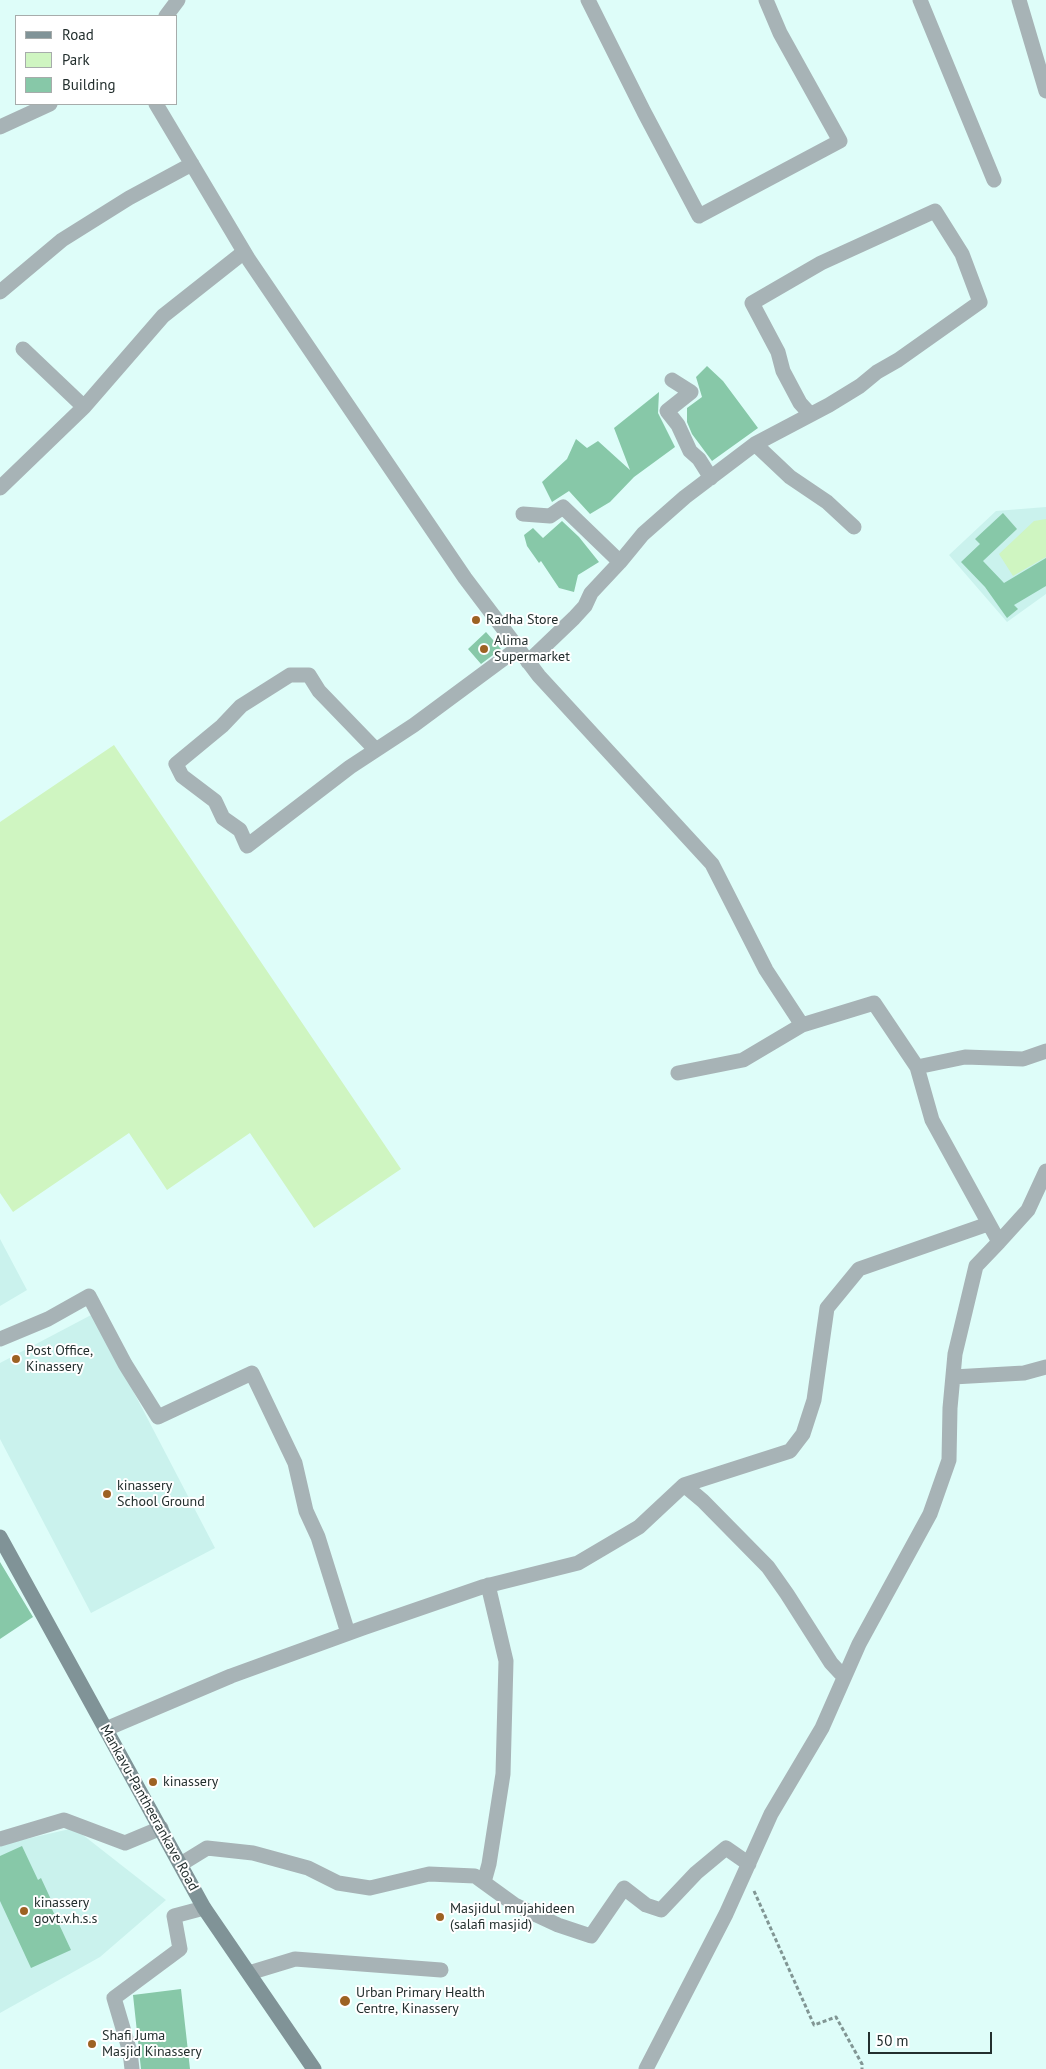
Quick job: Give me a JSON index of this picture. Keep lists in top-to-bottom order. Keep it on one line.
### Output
{"streets":{"main road":["Mankavu-Pantheerankave Road"]},"places":["Radha Store","Alima Supermarket","Post Office, Kinassery","kinassery School Ground","kinassery","kinassery govt.v.h.s.s","Masjidul mujahideen (salafi masjid)","Urban Primary Health Centre, Kinassery","Shafi Juma Masjid Kinassery"],"legend":["Road","Park","Building"],"scale_bar":"50 m"}
